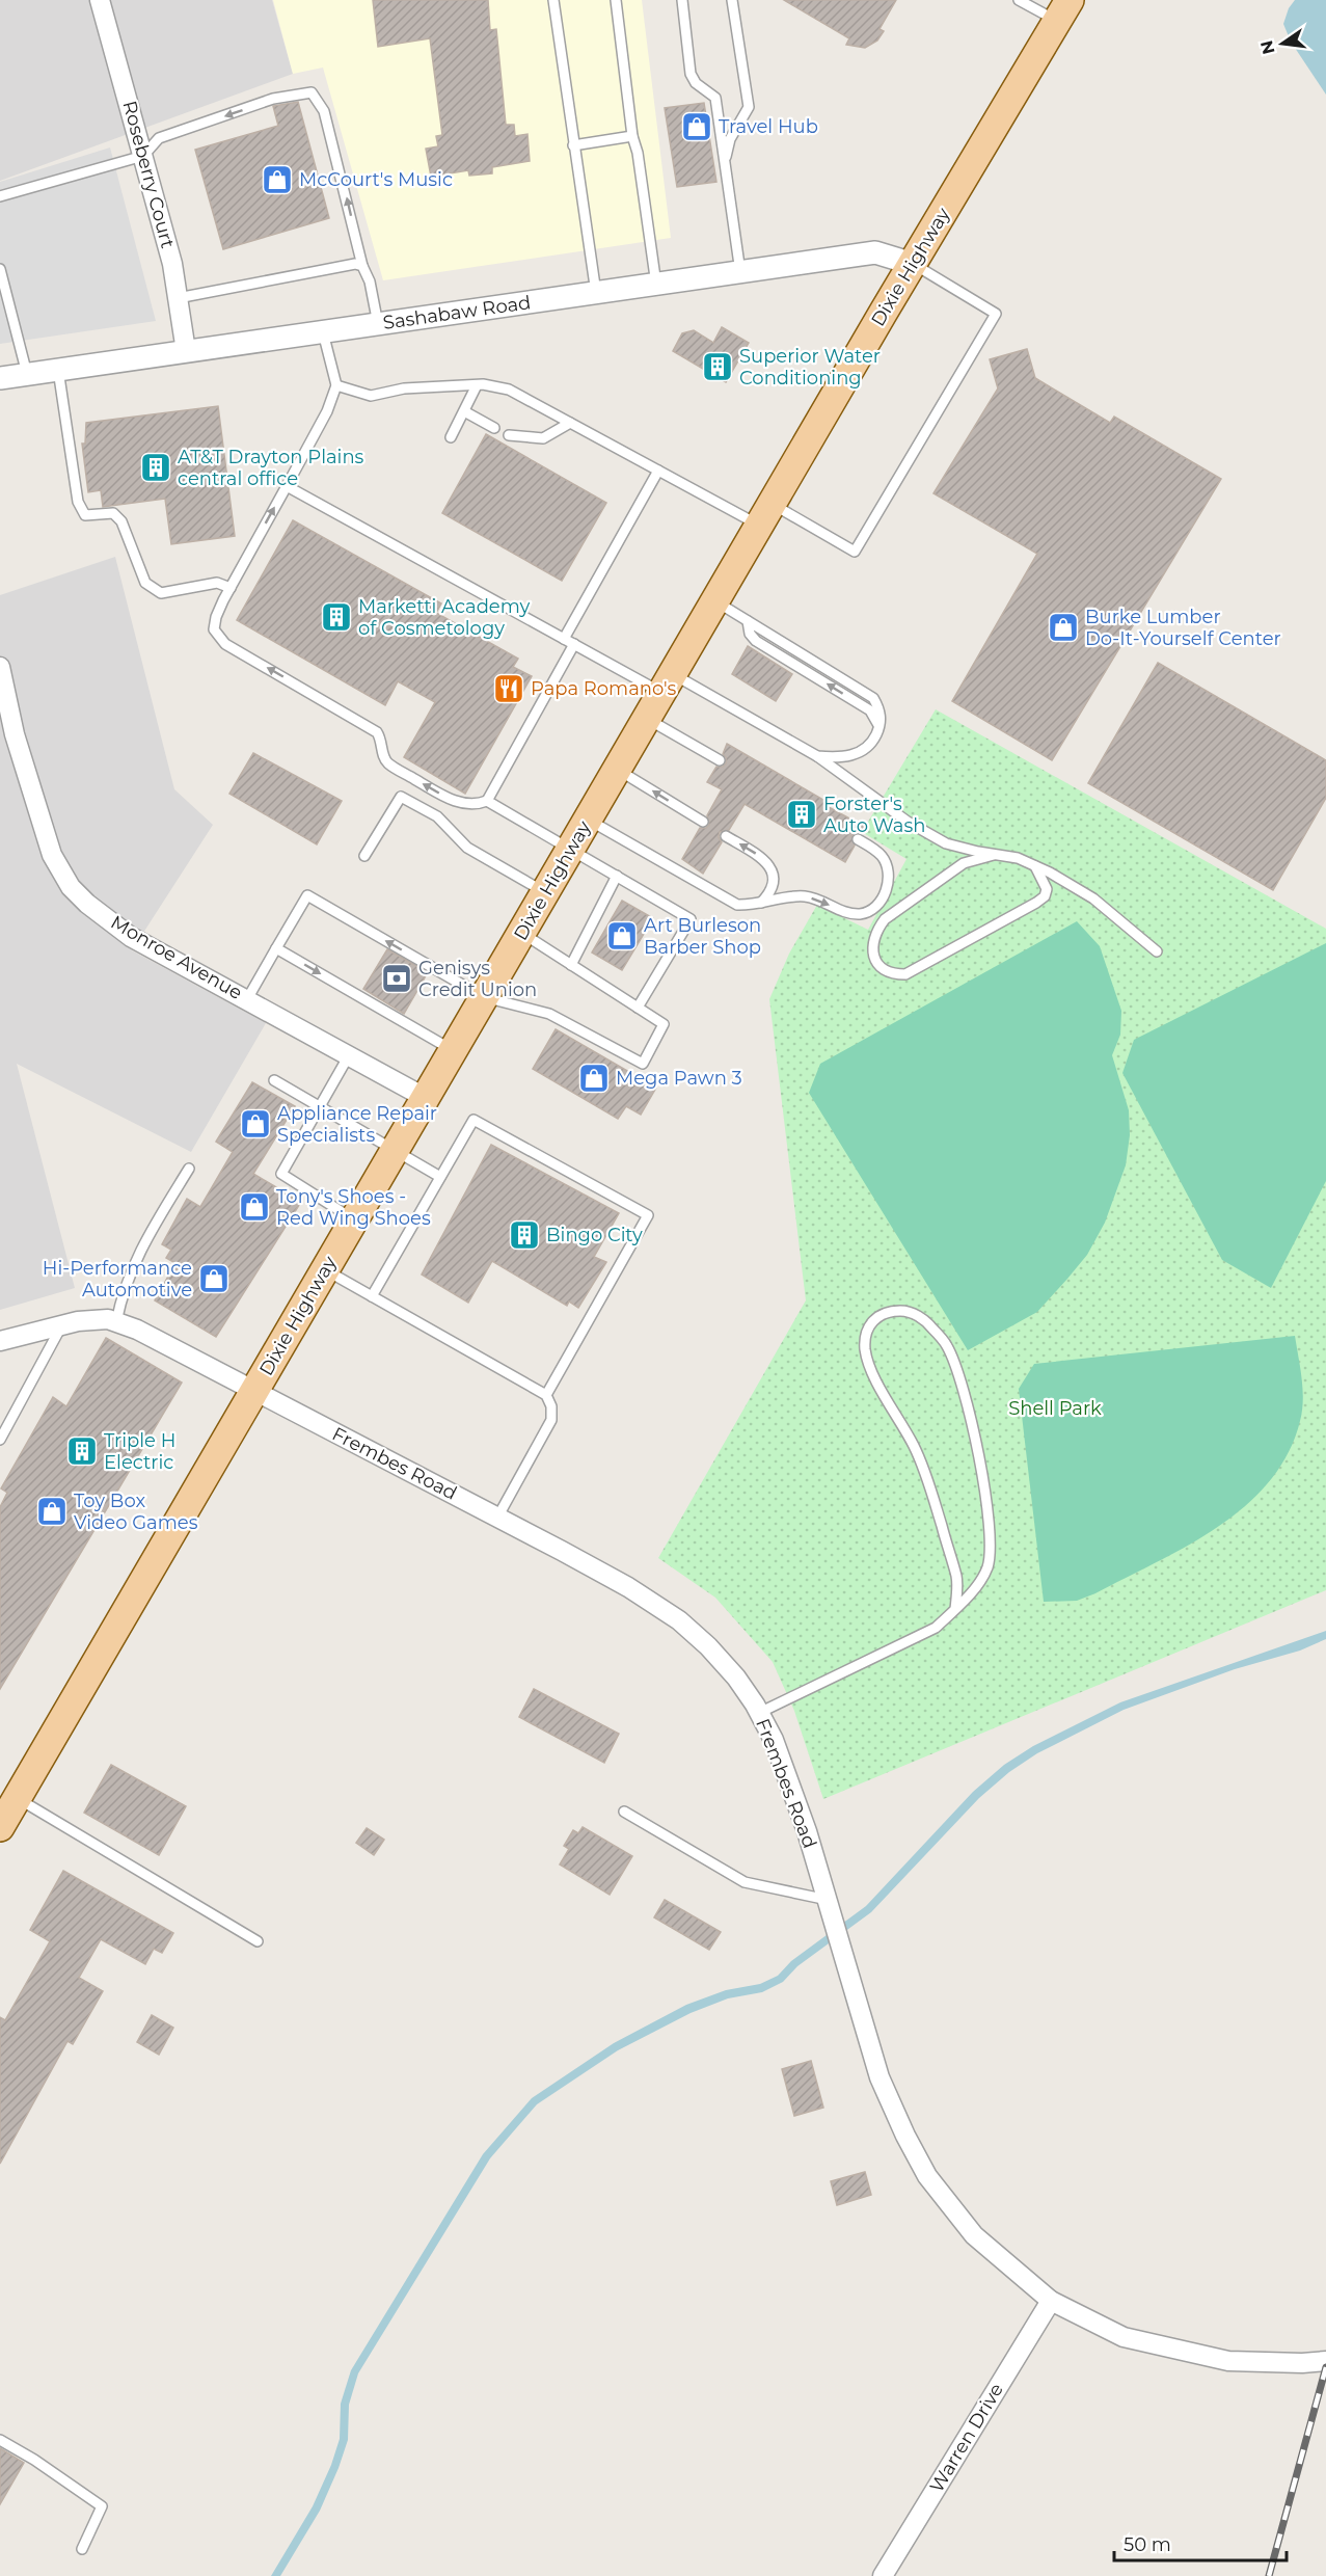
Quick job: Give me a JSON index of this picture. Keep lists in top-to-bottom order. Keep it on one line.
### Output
{"streets":{"main road":["Dixie Highway"],"street":["Roseberry Court","Sashabaw Road","Monroe Avenue","Frembes Road","Warren Drive"]},"crossings":[["Roseberry Court","Sashabaw Road"],["Dixie Highway","Sashabaw Road"],["Dixie Highway","Monroe Avenue"],["Dixie Highway","Frembes Road"],["Frembes Road","Warren Drive"]],"parks":["Shell Park"],"places":{"shop":["Travel Hub","McCourt's Music","Burke Lumber Do-It-Yourself Center","Art Burleson Barber Shop","Mega Pawn 3","Appliance Repair Specialists","Tony's Shoes - Red Wing Shoes","Hi-Performance Automotive","Toy Box Video Games"],"building":["Superior Water Conditioning","AT&T Drayton Plains central office","Marketti Academy of Cosmetology","Forster's Auto Wash","Bingo City","Triple H Electric"],"restaurant":["Papa Romano's"],"bank":["Genisys Credit Union"]},"scale_bar":"50 m","north":"left"}
